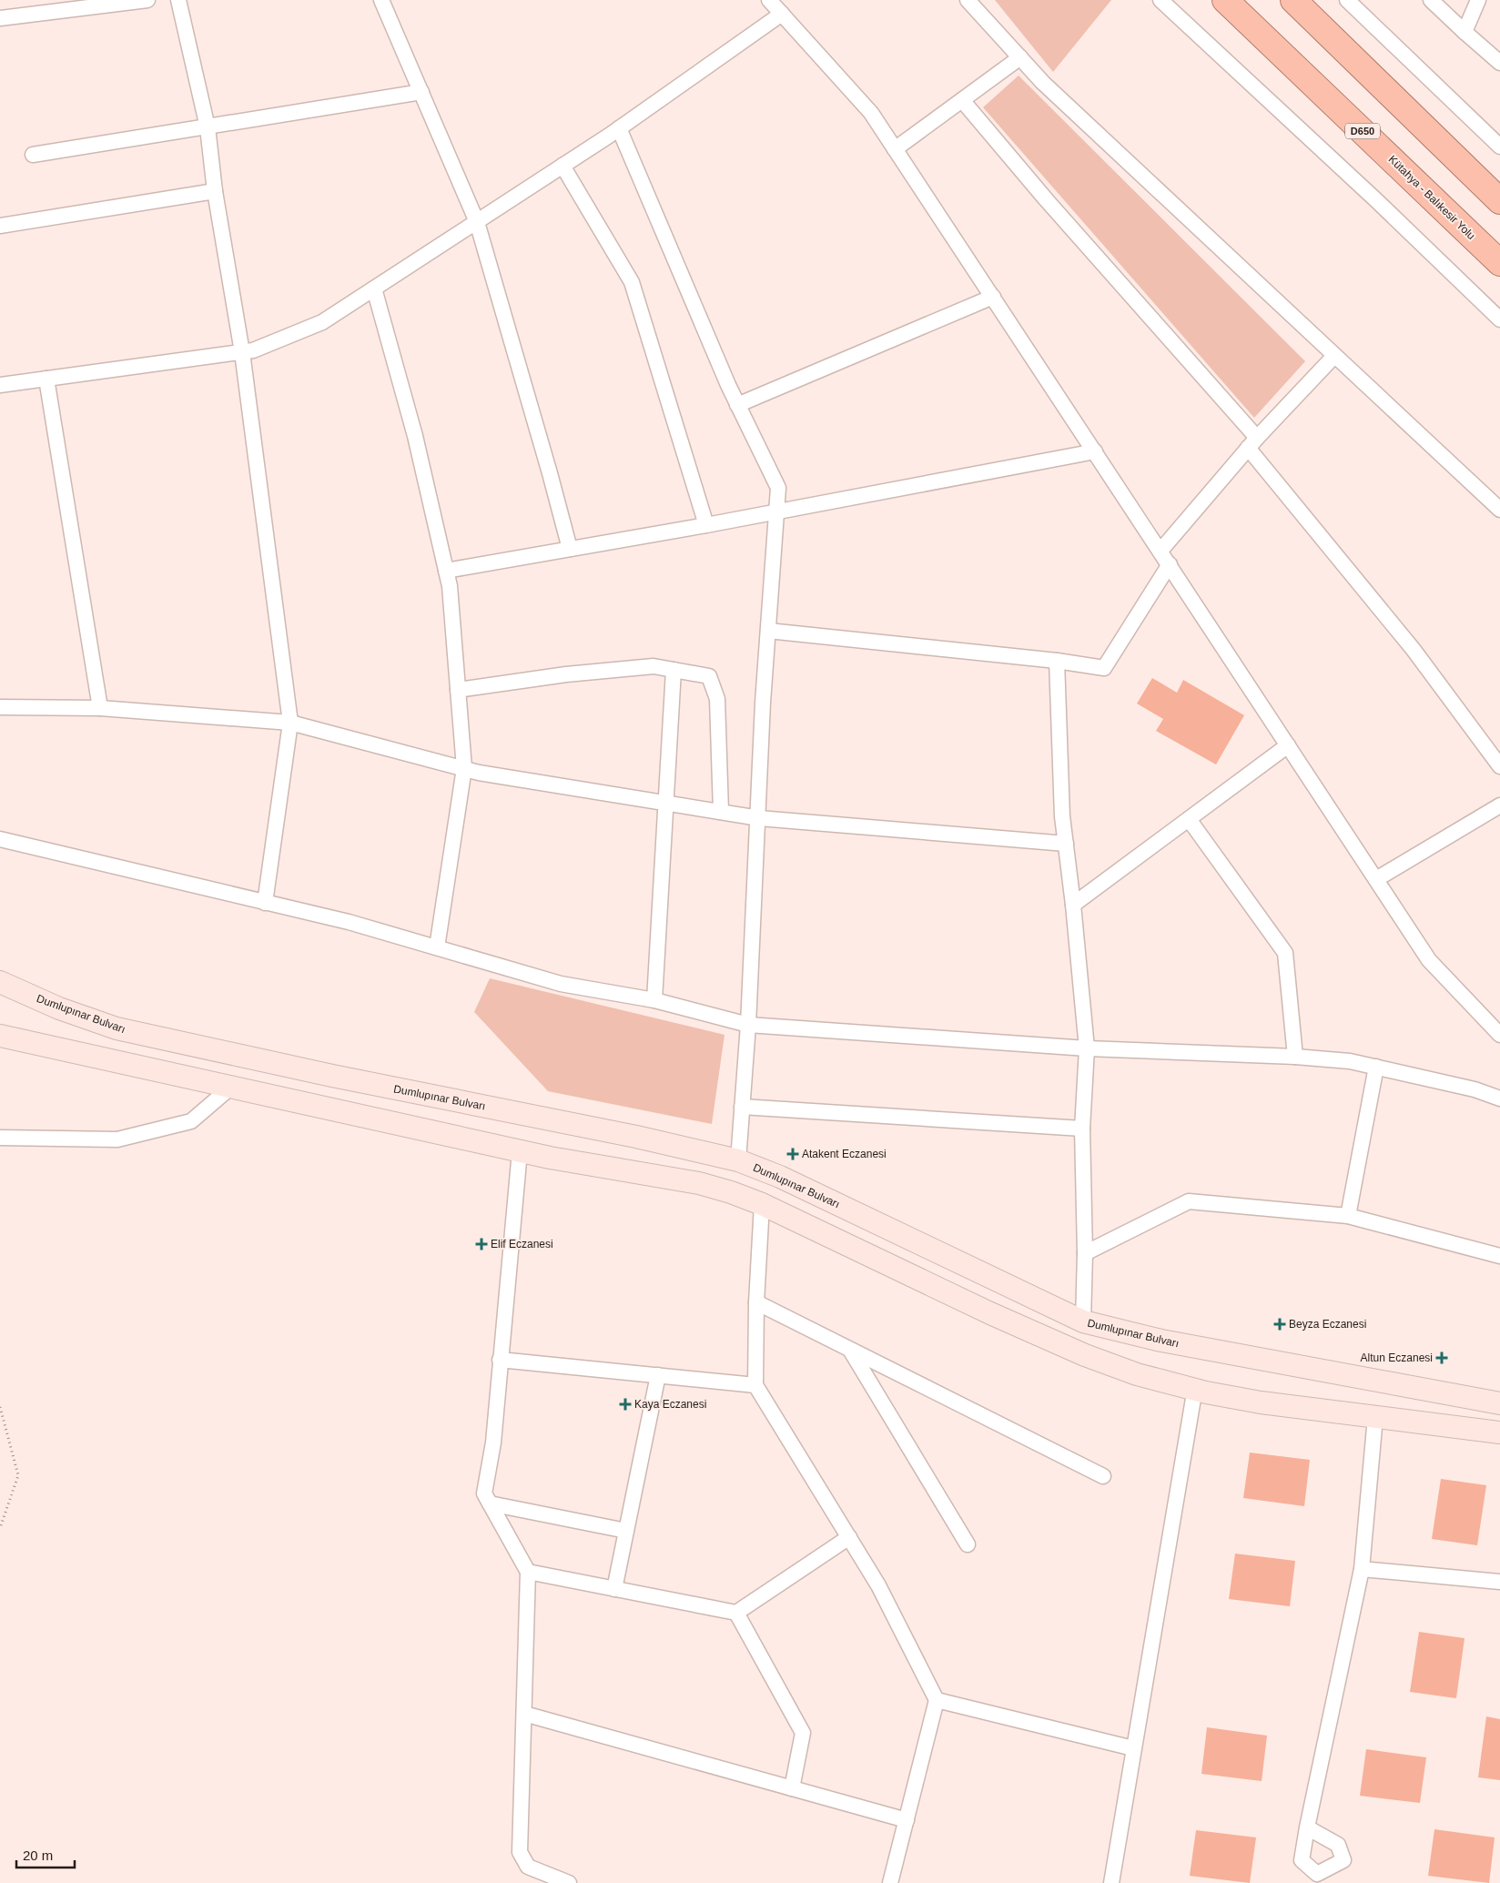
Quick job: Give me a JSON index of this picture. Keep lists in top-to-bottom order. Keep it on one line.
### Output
{"streets":{"highway":["D650","Kütahya - Balıkesir Yolu"],"main road":["Dumlupınar Bulvarı"]},"places":{"health":["Atakent Eczanesi","Elif Eczanesi","Beyza Eczanesi","Altun Eczanesi","Kaya Eczanesi"]},"scale_bar":"20 m"}
